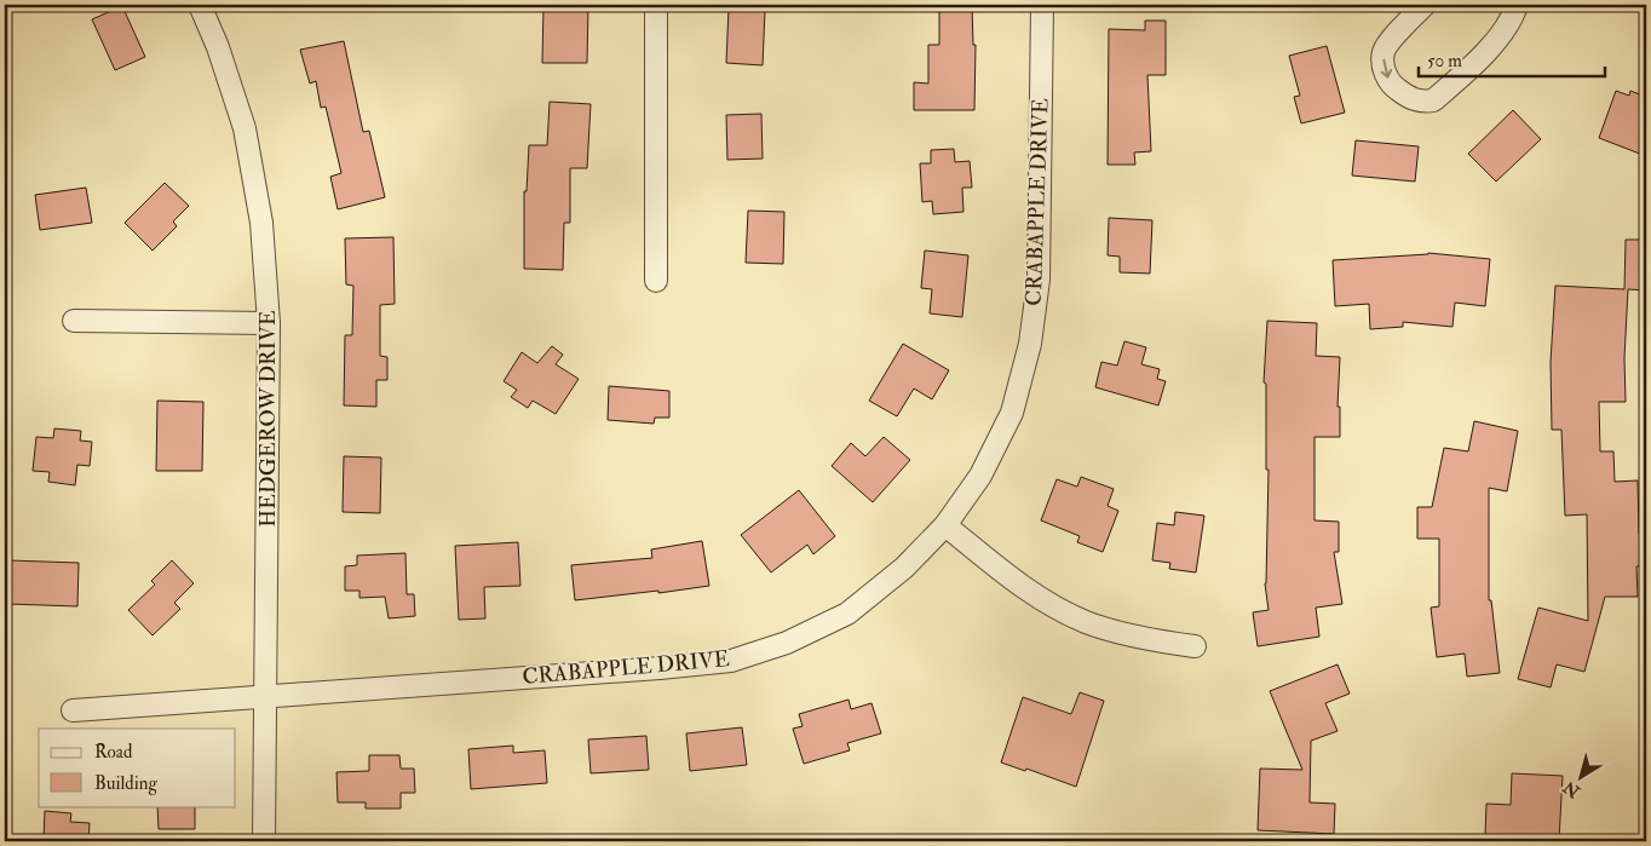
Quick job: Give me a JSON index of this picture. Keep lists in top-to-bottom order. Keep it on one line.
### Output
{"streets":{"street":["CRABAPPLE DRIVE","HEDGEROW DRIVE"]},"crossings":[["CRABAPPLE DRIVE","HEDGEROW DRIVE"]],"legend":["Road","Building"],"scale_bar":"50 m","north":"bottom left"}
